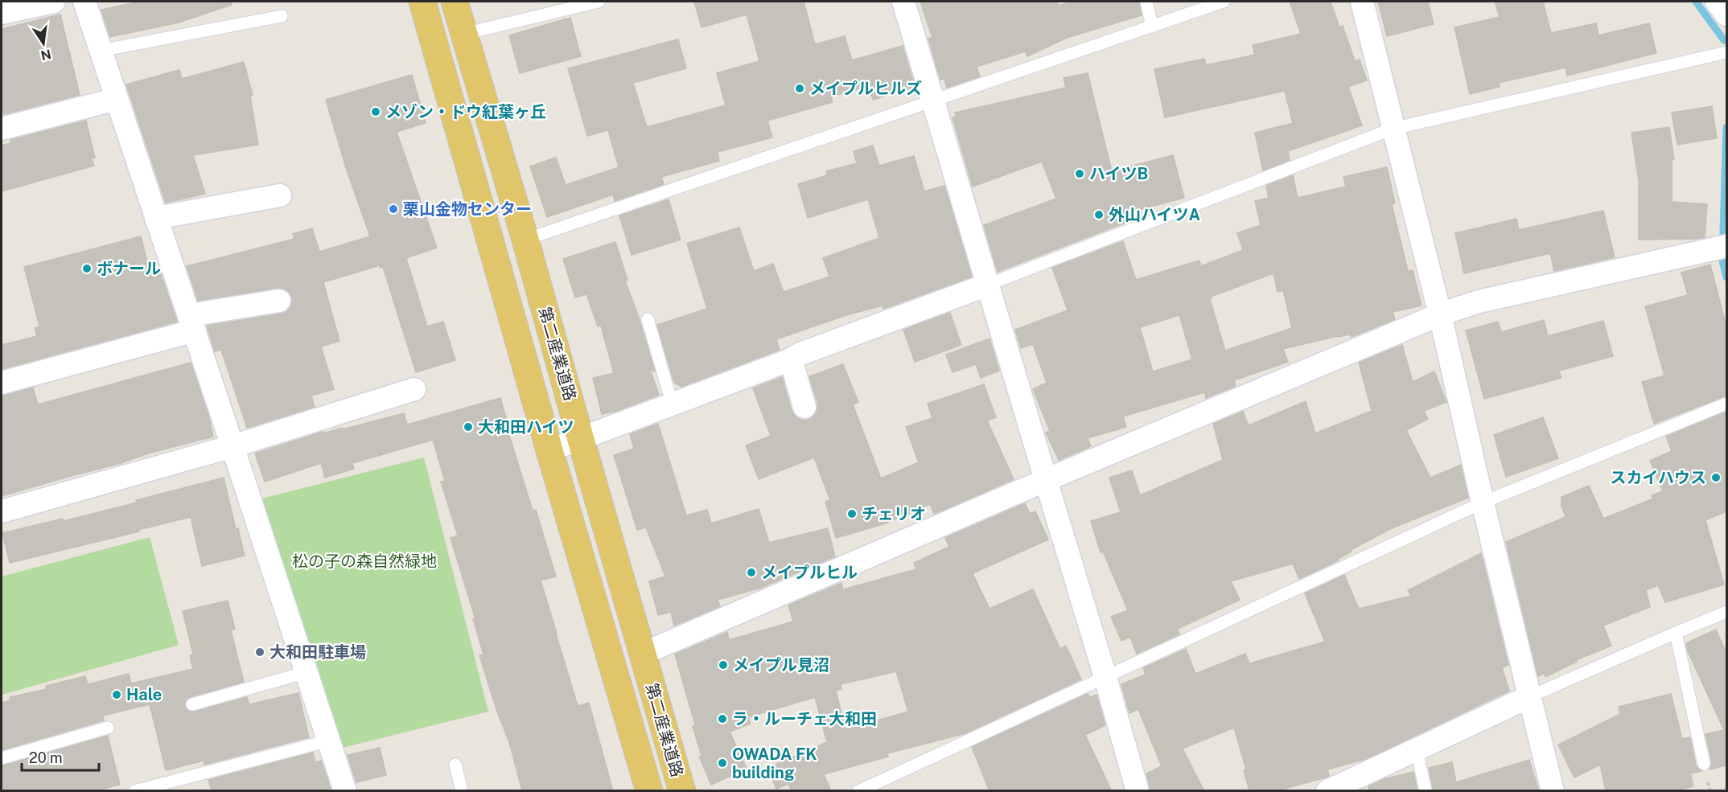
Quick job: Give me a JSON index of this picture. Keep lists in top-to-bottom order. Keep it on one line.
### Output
{"streets":{"main road":["第二産業道路"]},"parks":["松の子の森自然緑地"],"places":["メイプルヒルズ","メゾン・ドウ紅葉ヶ丘","ハイツB","栗山金物センター","外山ハイツA","ボナール","大和田ハイツ","スカイハウス","チェリオ","メイプルヒル","大和田駐車場","メイプル見沼","Hale","ラ・ルーチェ大和田","OWADA FK building"],"scale_bar":"20 m","north":"bottom"}
